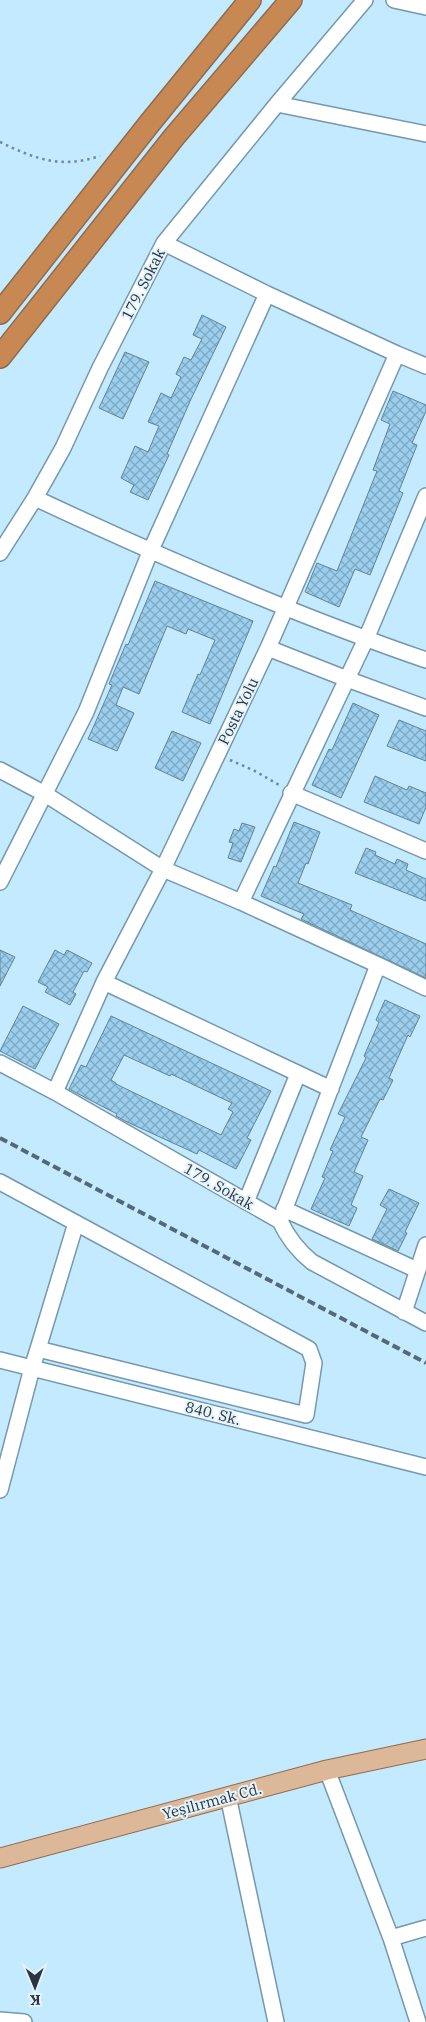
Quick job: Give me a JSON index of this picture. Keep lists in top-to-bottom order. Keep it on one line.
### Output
{"streets":{"main road":["Yeşilırmak Cd."],"street":["179. Sokak","Posta Yolu","840. Sk."]},"crossings":[["179. Sokak","Posta Yolu"]],"north":"bottom"}
